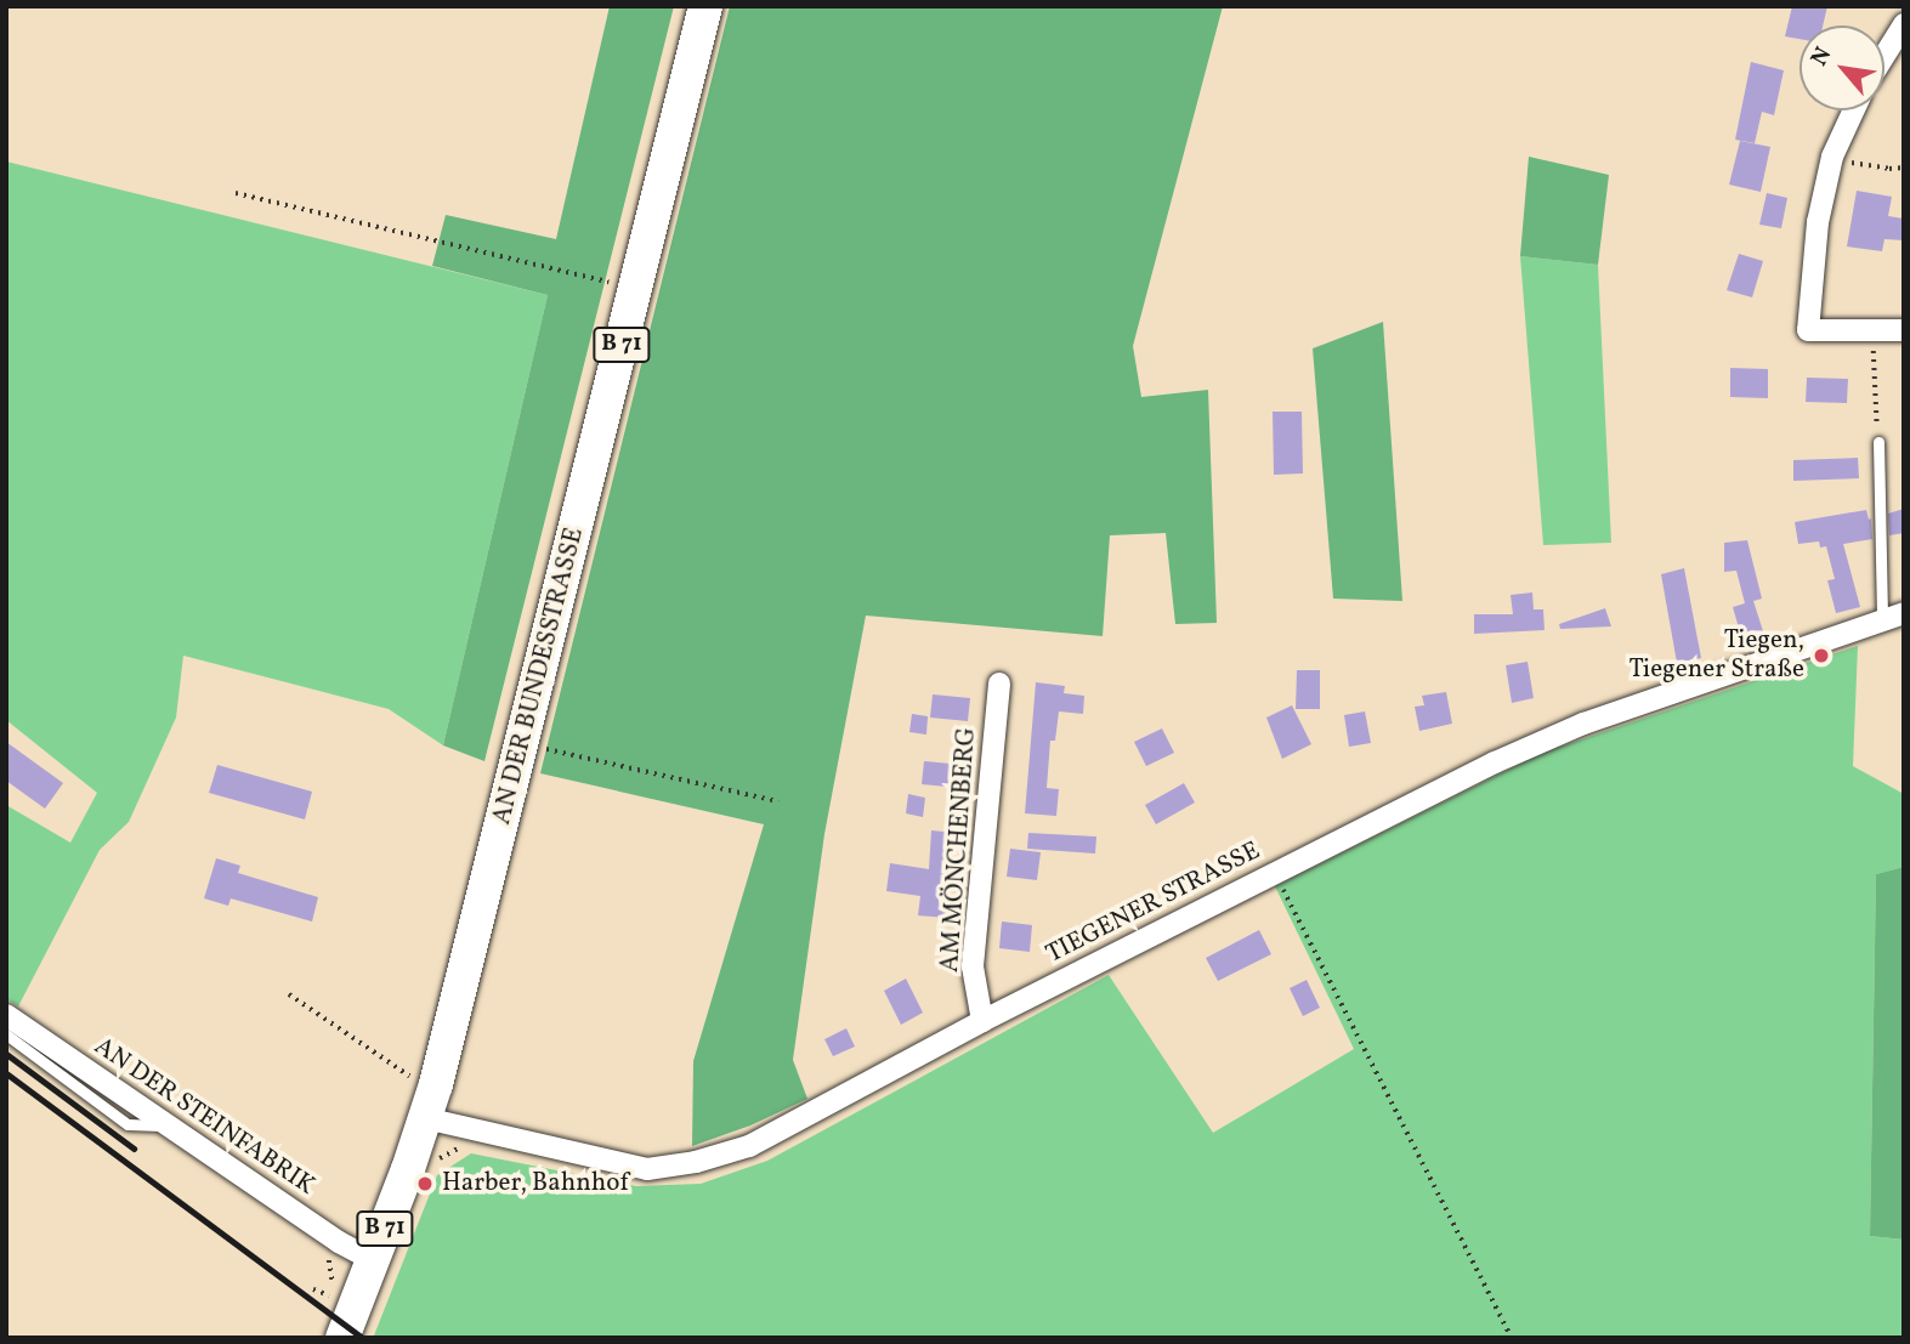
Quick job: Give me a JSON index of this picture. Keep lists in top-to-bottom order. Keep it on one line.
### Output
{"streets":{"main road":["B 71","AN DER BUNDESSTRASSE"],"street":["AM MÖNCHENBERG","TIEGENER STRASSE","AN DER STEINFABRIK"]},"crossings":[["AN DER BUNDESSTRASSE","TIEGENER STRASSE"],["AN DER BUNDESSTRASSE","AN DER STEINFABRIK"],["AM MÖNCHENBERG","TIEGENER STRASSE"]],"places":["Tiegen, Tiegener Straße","Harber, Bahnhof"],"north":"top left"}
